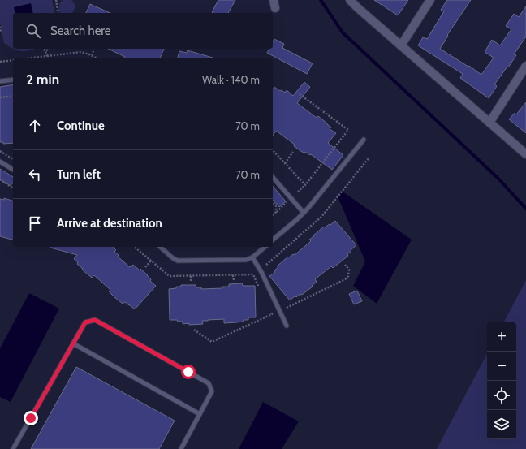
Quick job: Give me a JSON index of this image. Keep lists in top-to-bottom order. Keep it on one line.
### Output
{"page":{"search":"Search here","heading":["2 min","Walk · 140 m"],"list":[["Continue","70 m"],["Turn left","70 m"],"Arrive at destination"],"map_buttons":["+","−"]}}
